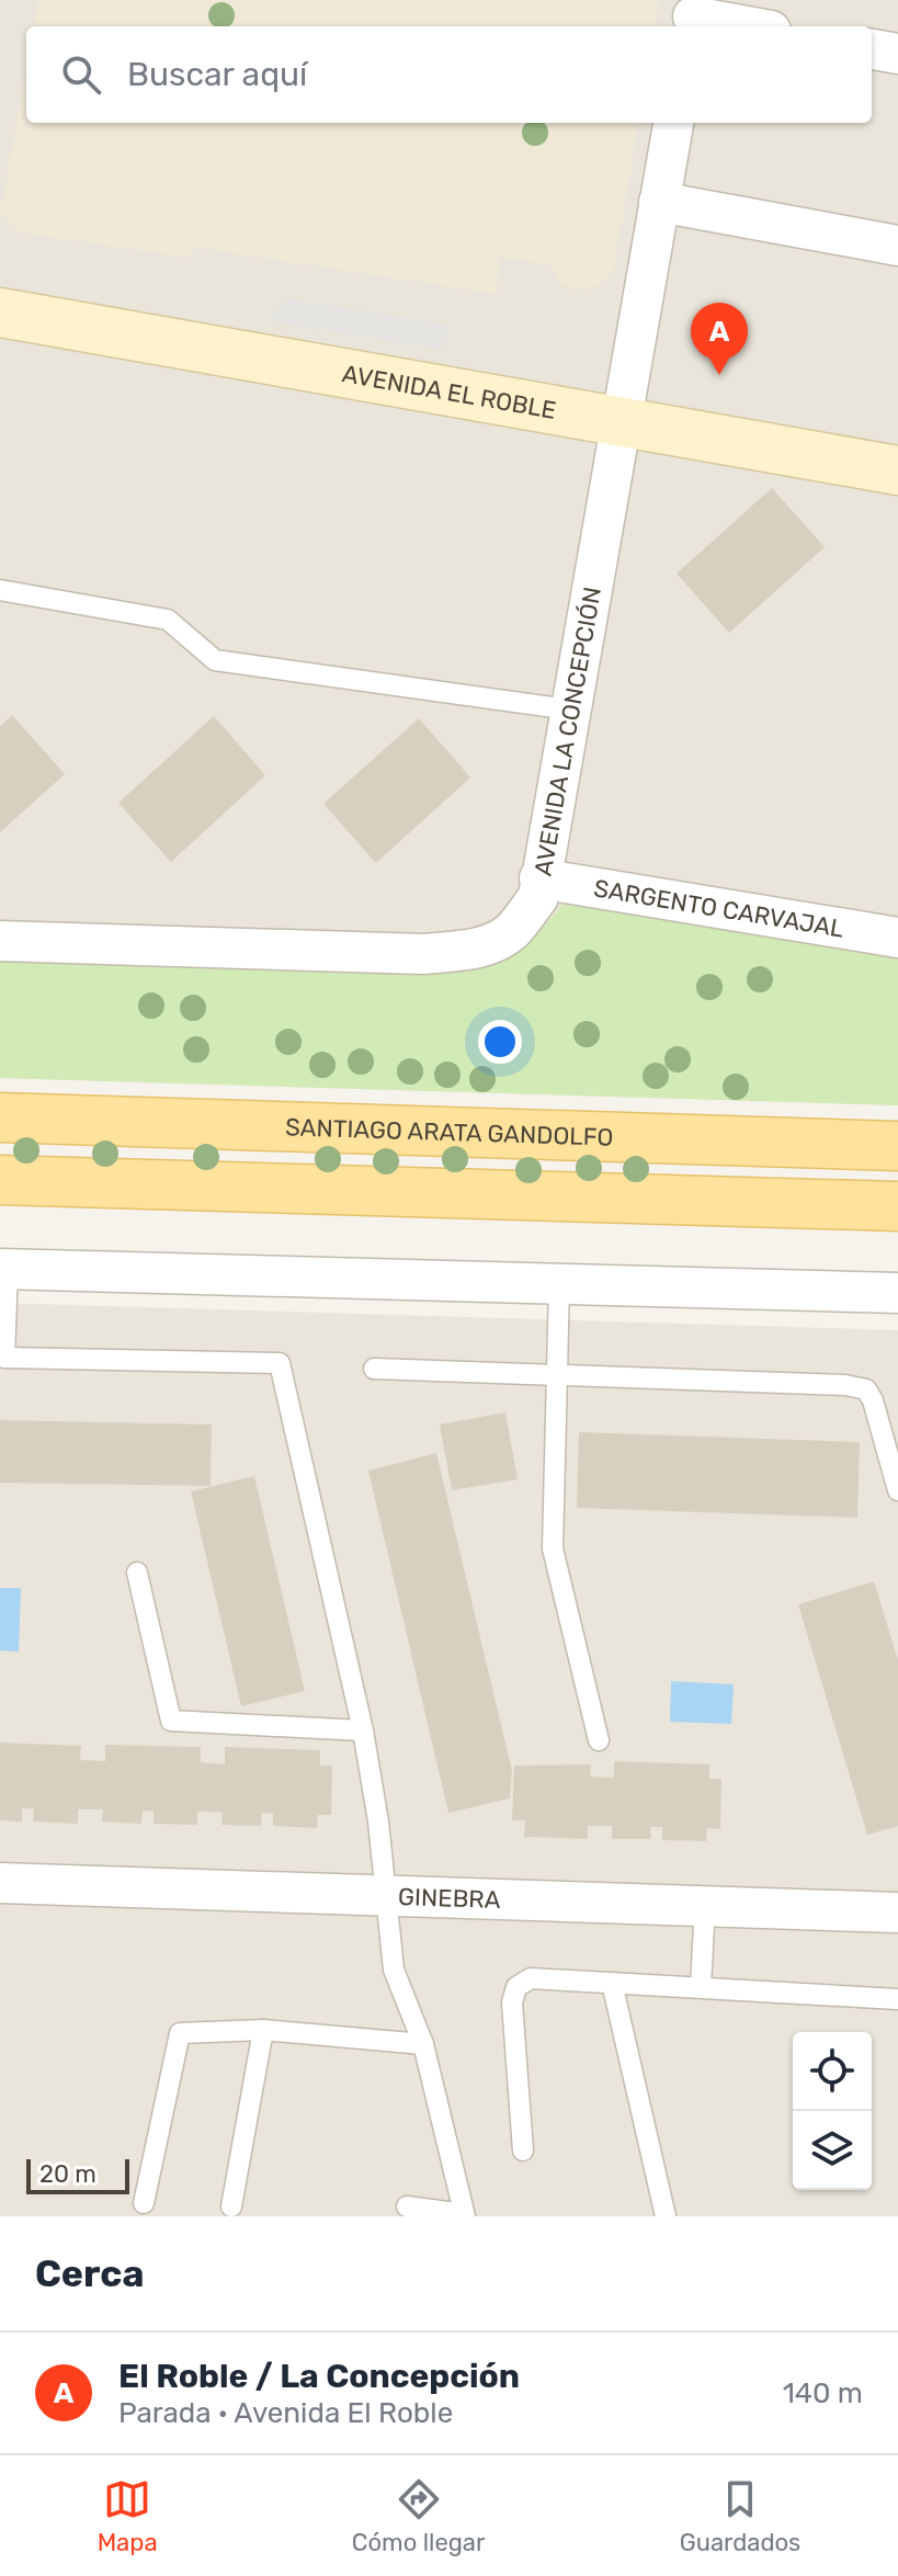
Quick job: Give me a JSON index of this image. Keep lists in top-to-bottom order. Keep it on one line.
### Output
{"streets":{"main road":["SANTIAGO ARATA GANDOLFO"],"street":["AVENIDA EL ROBLE","AVENIDA LA CONCEPCIÓN","SARGENTO CARVAJAL","GINEBRA"]},"crossings":[["AVENIDA EL ROBLE","AVENIDA LA CONCEPCIÓN"],["AVENIDA LA CONCEPCIÓN","SARGENTO CARVAJAL"]],"scale_bar":"20 m","page":{"search":"Buscar aquí","pins":"A","scale":"20 m","heading":"Cerca","list":[{"mark":"A","name":"El Roble / La Concepción","note":"Parada · Avenida El Roble","value":"140 m"}],"nav":["Mapa","Cómo llegar","Guardados"]}}
